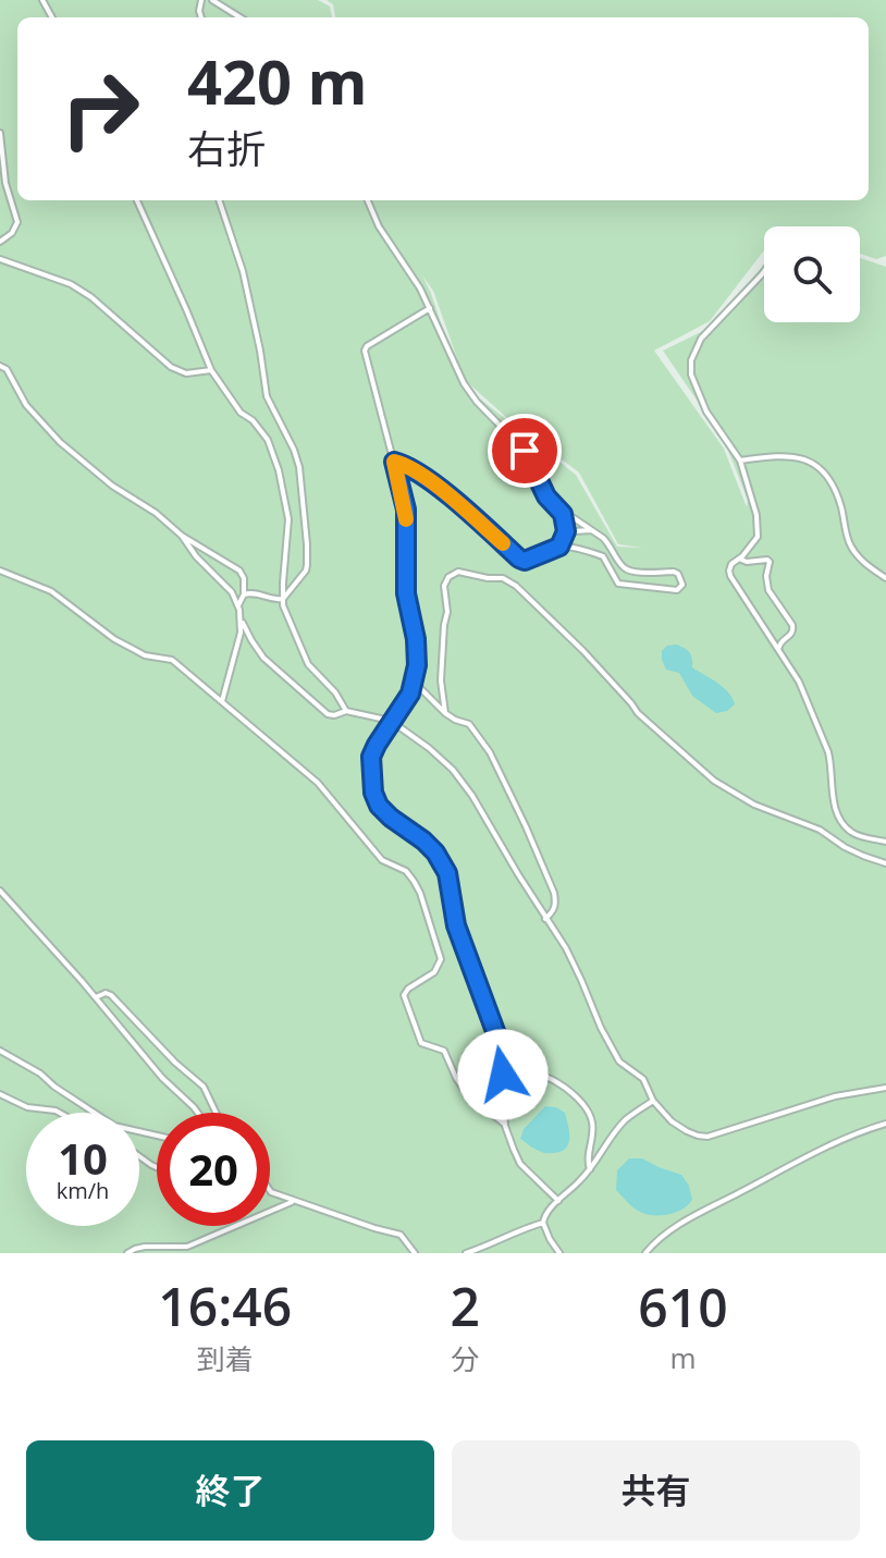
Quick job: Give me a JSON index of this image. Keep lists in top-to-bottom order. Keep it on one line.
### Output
{"page":{"turn":["420 m","右折"],"speed":"10 km/h","limit":"20","eta":["16:46","到着","2","分","610","m"],"buttons":["終了","共有"]}}
